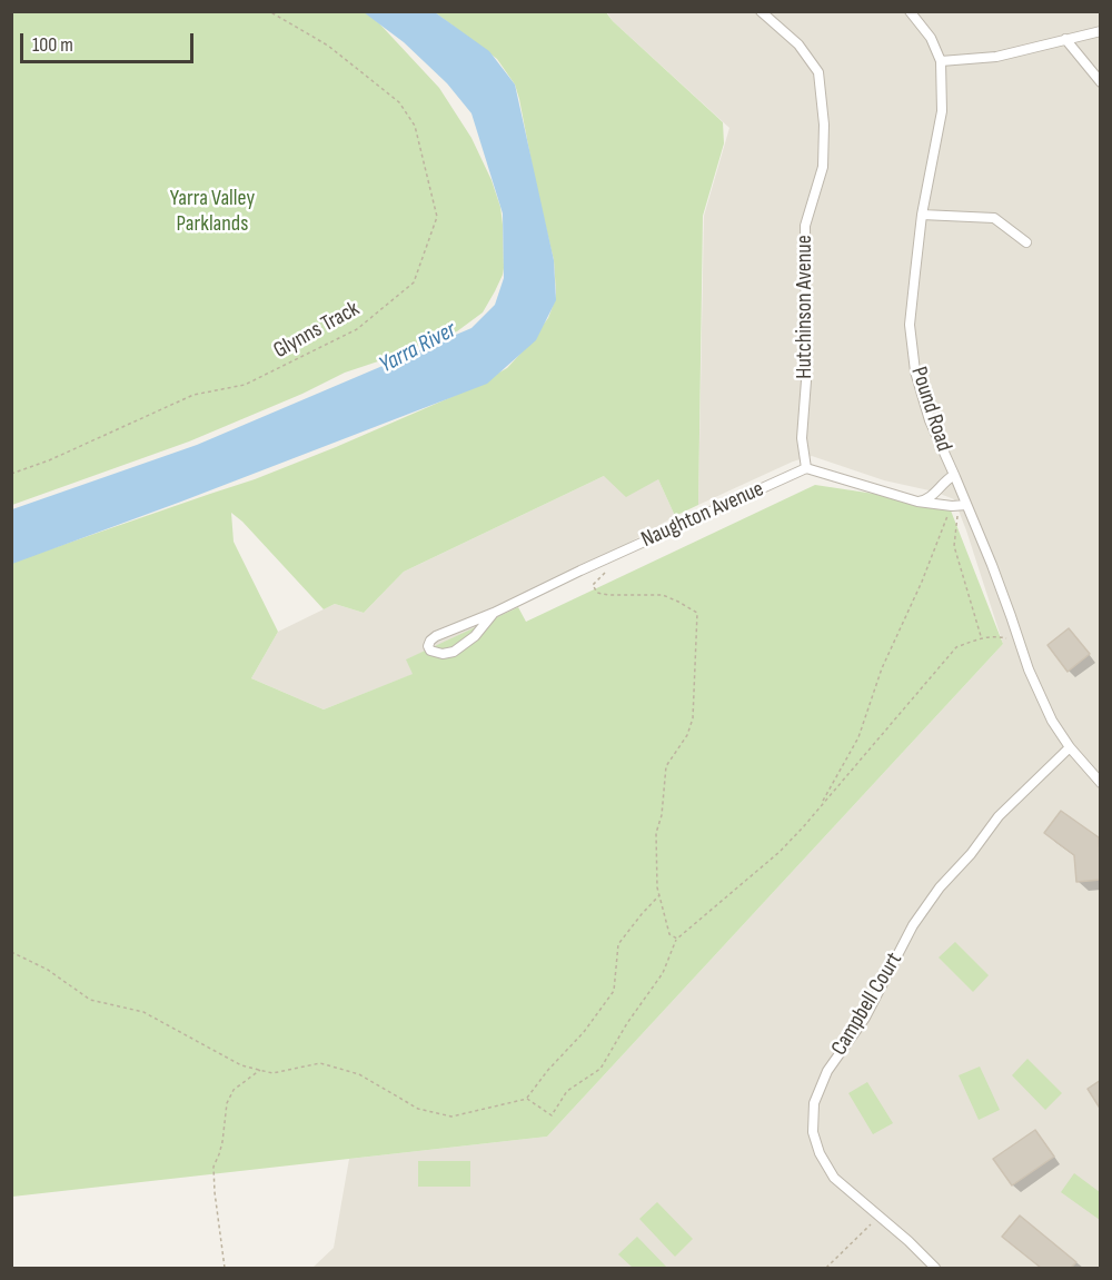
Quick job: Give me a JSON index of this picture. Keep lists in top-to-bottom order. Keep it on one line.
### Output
{"streets":{"street":["Hutchinson Avenue","Pound Road","Naughton Avenue","Campbell Court"],"path":["Glynns Track"]},"crossings":[["Hutchinson Avenue","Naughton Avenue"],["Pound Road","Campbell Court"]],"water":["Yarra River"],"parks":["Yarra Valley Parklands"],"scale_bar":"100 m"}
